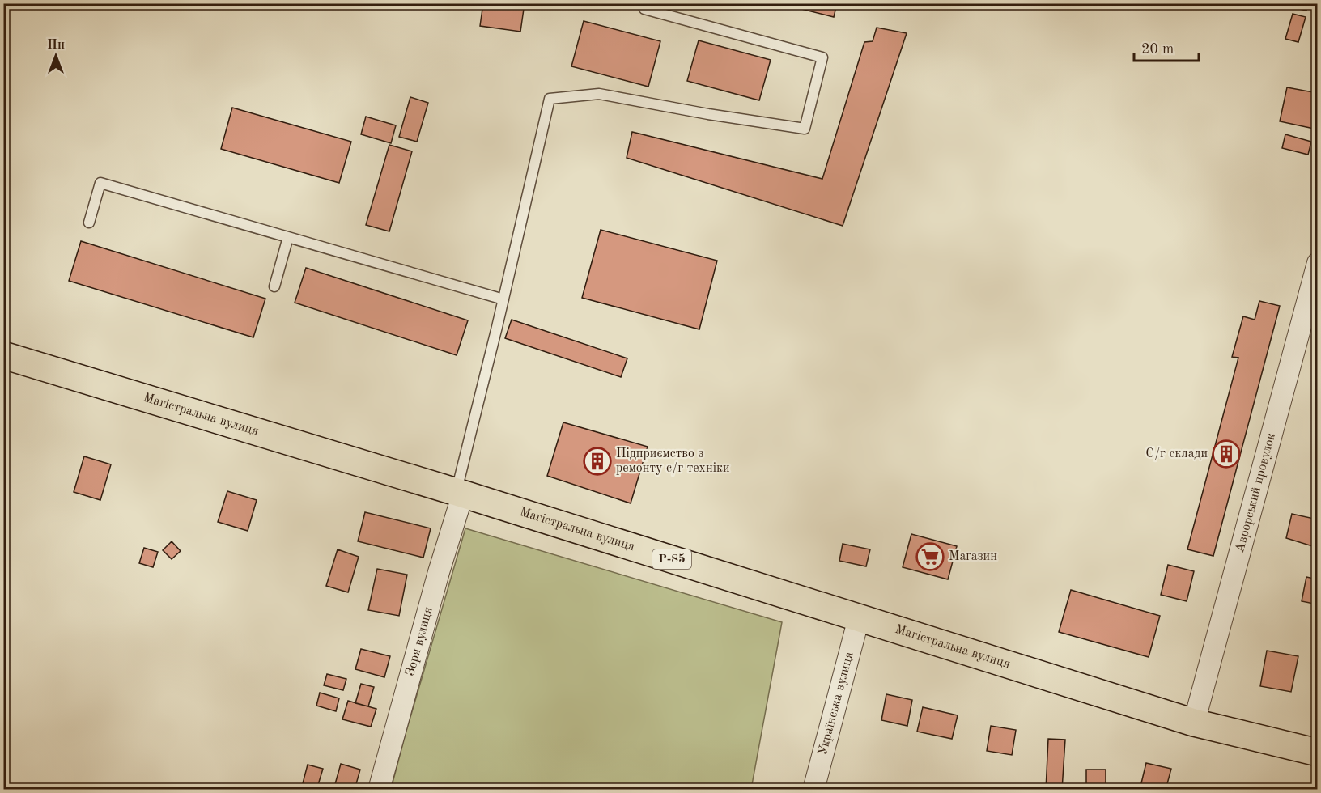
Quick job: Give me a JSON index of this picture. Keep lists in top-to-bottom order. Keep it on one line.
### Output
{"streets":{"main road":["Магістральна вулиця","Р-85"],"street":["Аврорський провулок","Зоря вулиця","Українська вулиця"]},"crossings":[["Магістральна вулиця","Аврорський провулок"],["Магістральна вулиця","Зоря вулиця"],["Магістральна вулиця","Українська вулиця"]],"places":{"building":["С/г склади","Підприємство з ремонту с/г техніки"],"supermarket":["Магазин"]},"scale_bar":"20 m","north":"top"}
